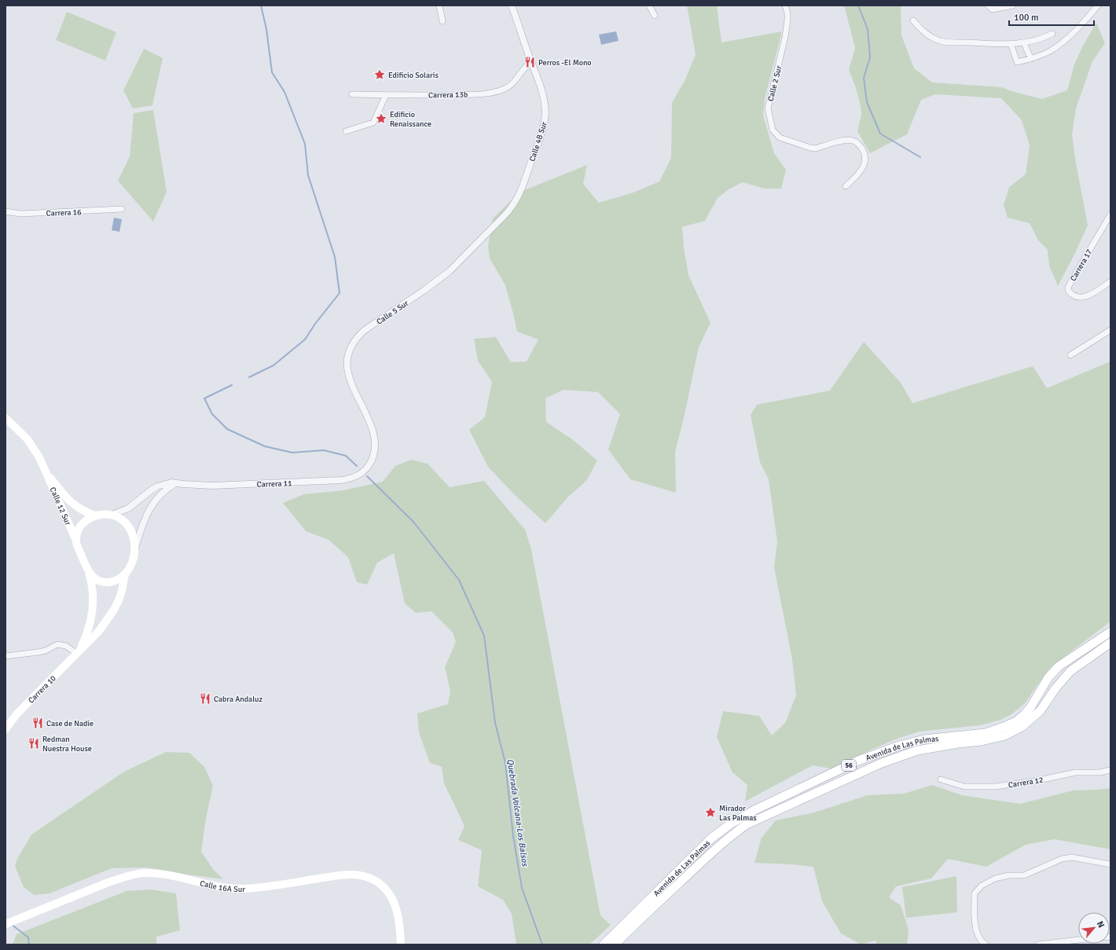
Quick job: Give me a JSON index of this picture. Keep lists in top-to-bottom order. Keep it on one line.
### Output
{"streets":{"main road":["Calle 12 Sur","Carrera 10","Avenida de Las Palmas","56","Calle 16A Sur"],"street":["Calle 2 Sur","Carrera 13b","Calle 4B Sur","Carrera 16","Carrera 17","Calle 5 Sur","Carrera 11","Carrera 12"]},"crossings":[["Carrera 13b","Calle 4B Sur"],["Calle 4B Sur","Calle 5 Sur"],["Calle 5 Sur","Carrera 11"],["Carrera 11","Calle 12 Sur"],["Carrera 11","Carrera 10"],["Calle 12 Sur","Carrera 10"]],"water":["Quebrada Volcana-Los Balsos"],"places":{"restaurant":["Perros -El Mono","Cabra Andaluz","Case de Nadie","Redman Nuestra House"],"place":["Edificio Solaris","Edificio Renaissance","Mirador Las Palmas"]},"scale_bar":"100 m","north":"top right"}
